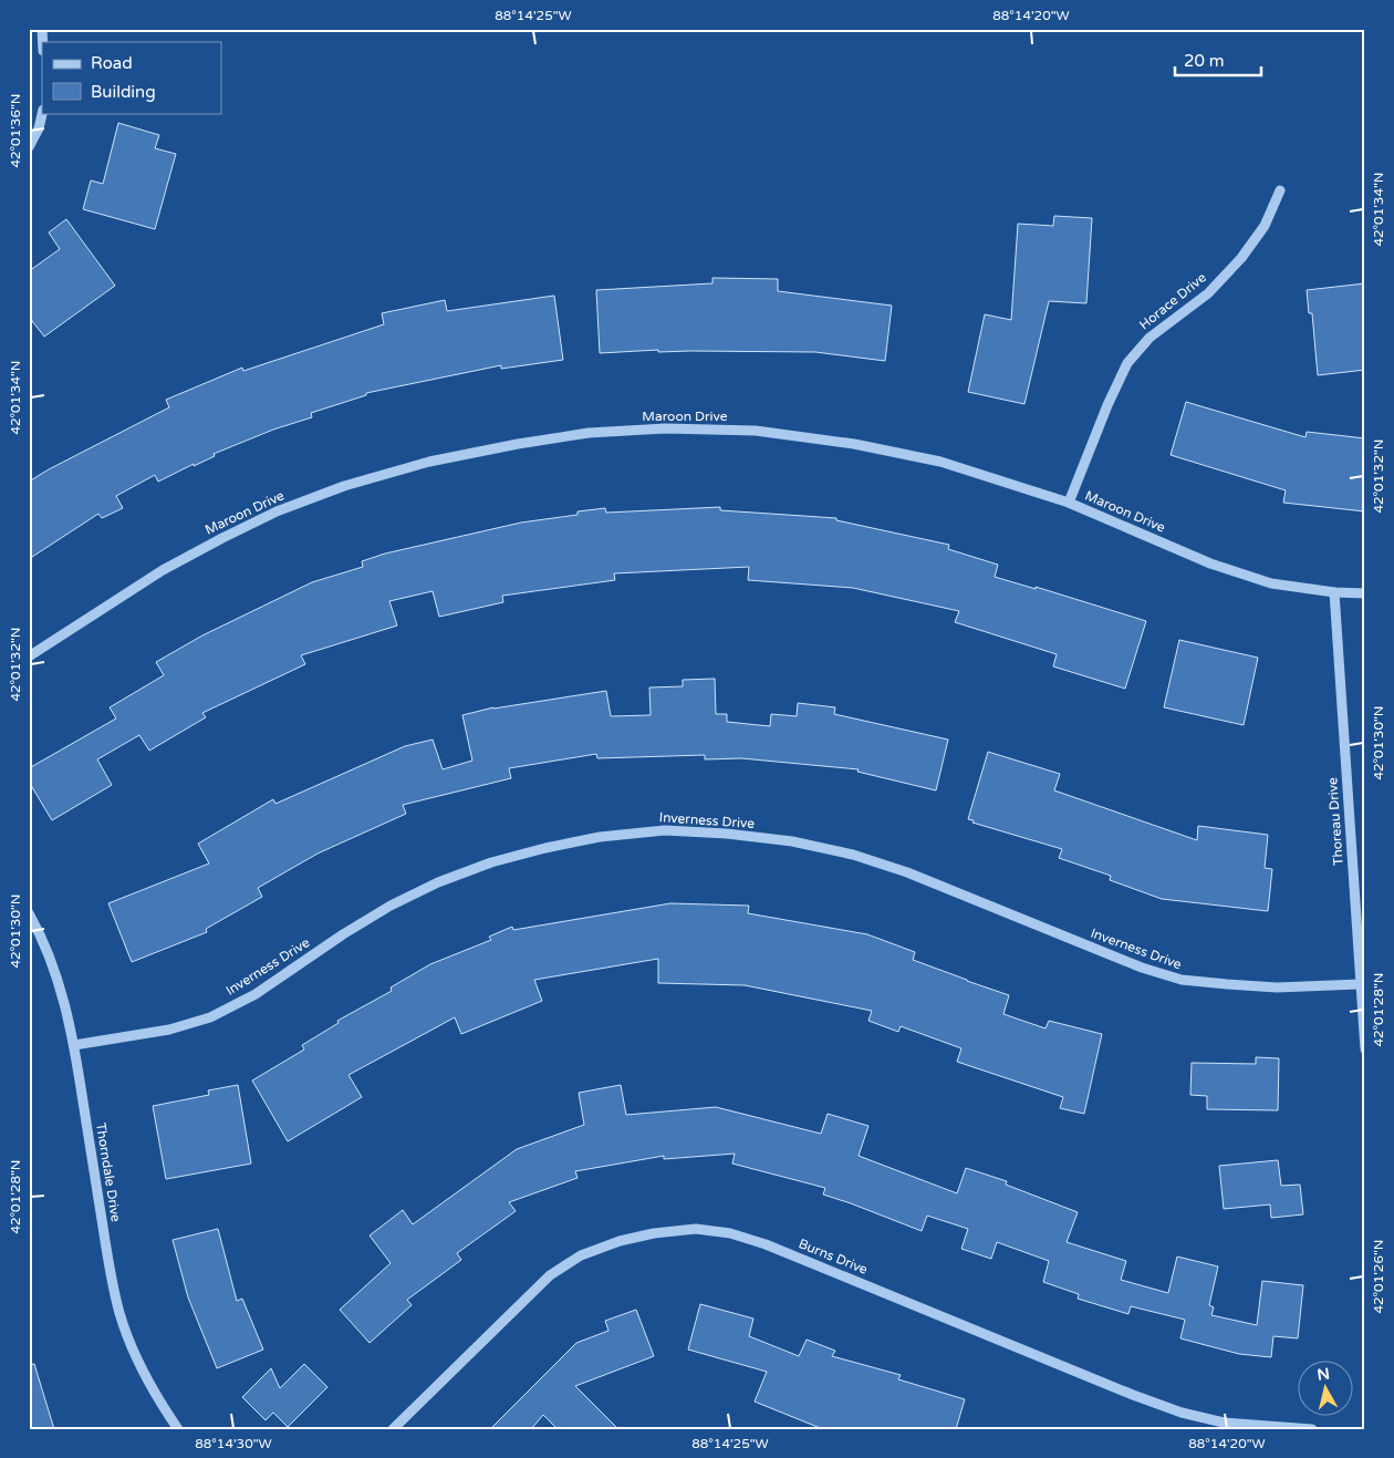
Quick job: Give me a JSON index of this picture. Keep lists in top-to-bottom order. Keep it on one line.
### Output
{"streets":{"street":["Horace Drive","Maroon Drive","Inverness Drive","Thoreau Drive","Thorndale Drive","Burns Drive"]},"crossings":[["Horace Drive","Maroon Drive"],["Maroon Drive","Thoreau Drive"],["Inverness Drive","Thoreau Drive"],["Inverness Drive","Thorndale Drive"]],"legend":["Road","Building"],"scale_bar":"20 m","north":"top","coordinates":["88°14'25\"W","88°14'20\"W","42°01'36\"N","42°01'34\"N","42°01'32\"N","42°01'30\"N","42°01'28\"N","42°01'26\"N","88°14'30\"W"]}
